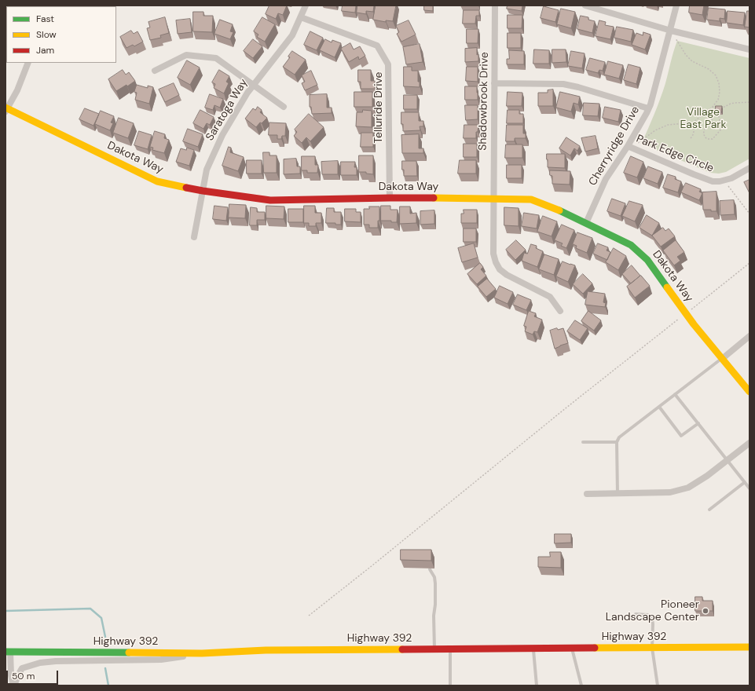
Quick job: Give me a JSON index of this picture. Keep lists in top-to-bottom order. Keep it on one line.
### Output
{"streets":{"street":["Shadowbrook Drive","Telluride Drive","Saratoga Way","Cherryridge Drive","Park Edge Circle","Dakota Way","Highway 392"]},"crossings":[["Shadowbrook Drive","Dakota Way"],["Telluride Drive","Saratoga Way"],["Telluride Drive","Dakota Way"],["Saratoga Way","Dakota Way"],["Cherryridge Drive","Park Edge Circle"],["Cherryridge Drive","Dakota Way"]],"parks":["Village East Park"],"places":["Pioneer Landscape Center"],"legend":["Fast","Slow","Jam"],"scale_bar":"50 m"}
